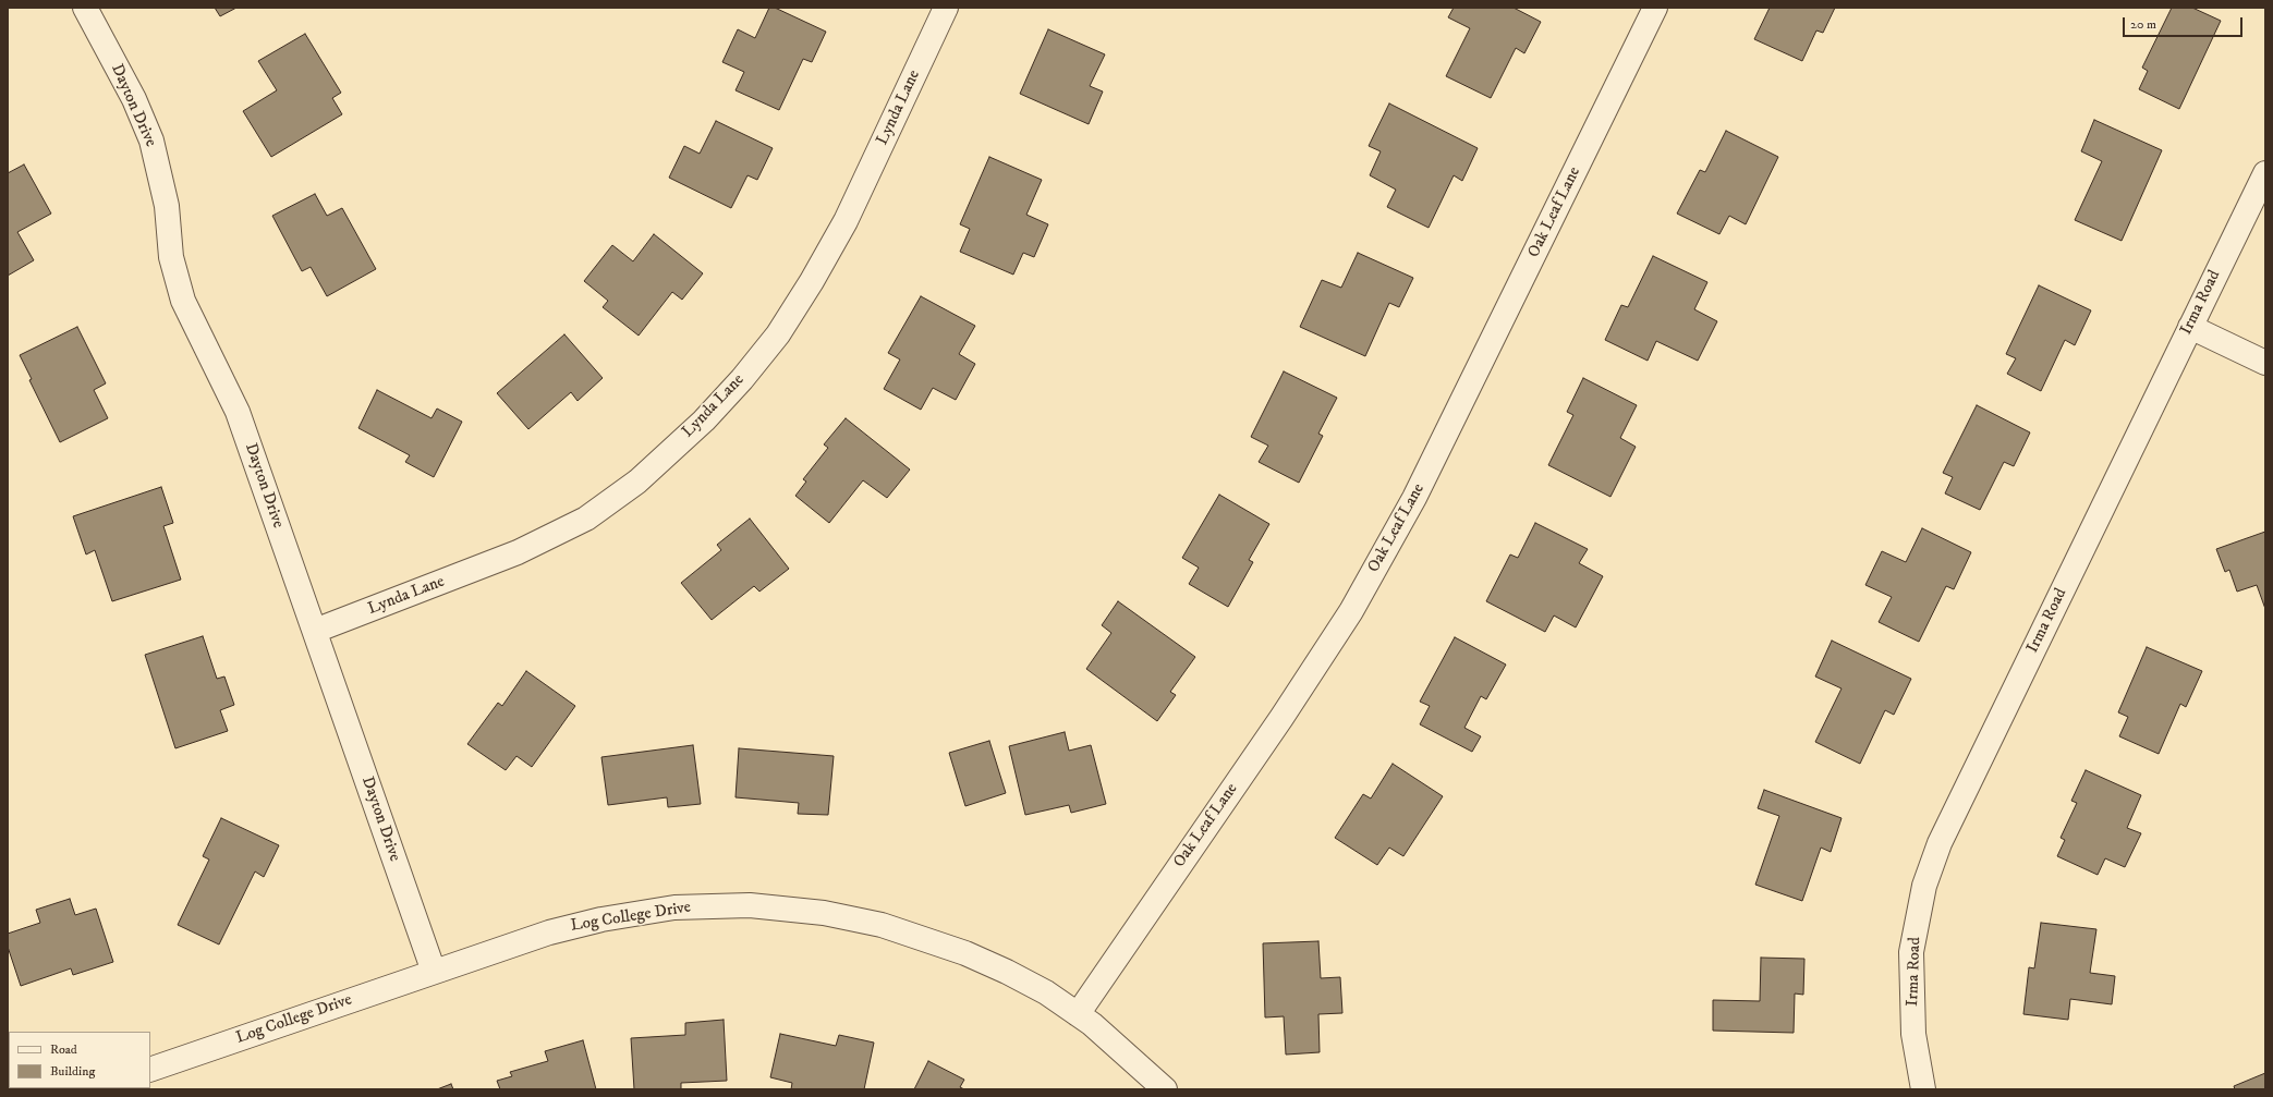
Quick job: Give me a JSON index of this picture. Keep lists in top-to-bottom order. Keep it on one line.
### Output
{"streets":{"street":["Dayton Drive","Lynda Lane","Oak Leaf Lane","Irma Road","Log College Drive"]},"crossings":[["Dayton Drive","Lynda Lane"],["Dayton Drive","Log College Drive"],["Oak Leaf Lane","Log College Drive"]],"legend":["Road","Building"],"scale_bar":"20 m"}
